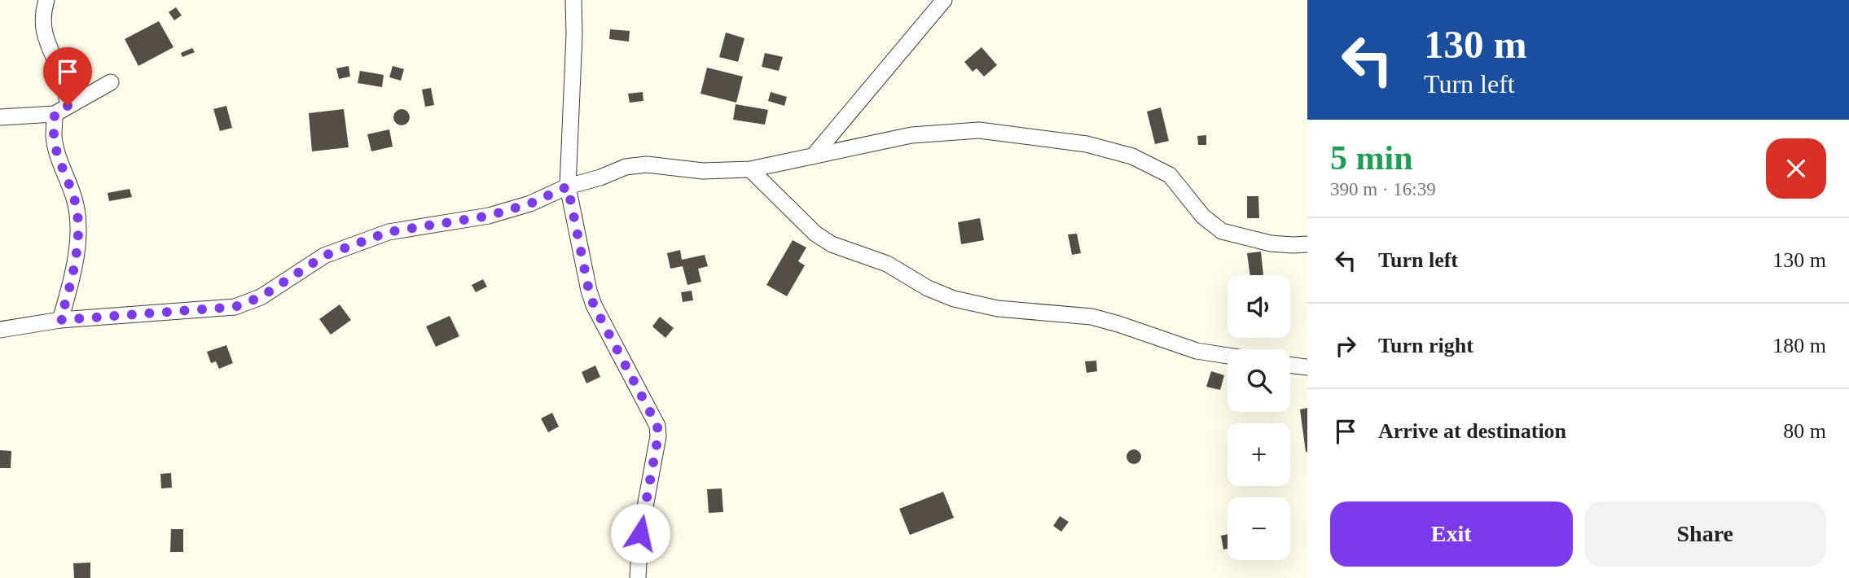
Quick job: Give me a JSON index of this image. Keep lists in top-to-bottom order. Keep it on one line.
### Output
{"page":{"turn":["130 m","Turn left"],"heading":["5 min","390 m · 16:39"],"list":[{"name":"Turn left","value":"130 m"},{"name":"Turn right","value":"180 m"},{"name":"Arrive at destination","value":"80 m"}],"map_buttons":["+","−"],"buttons":["Exit","Share"]}}
